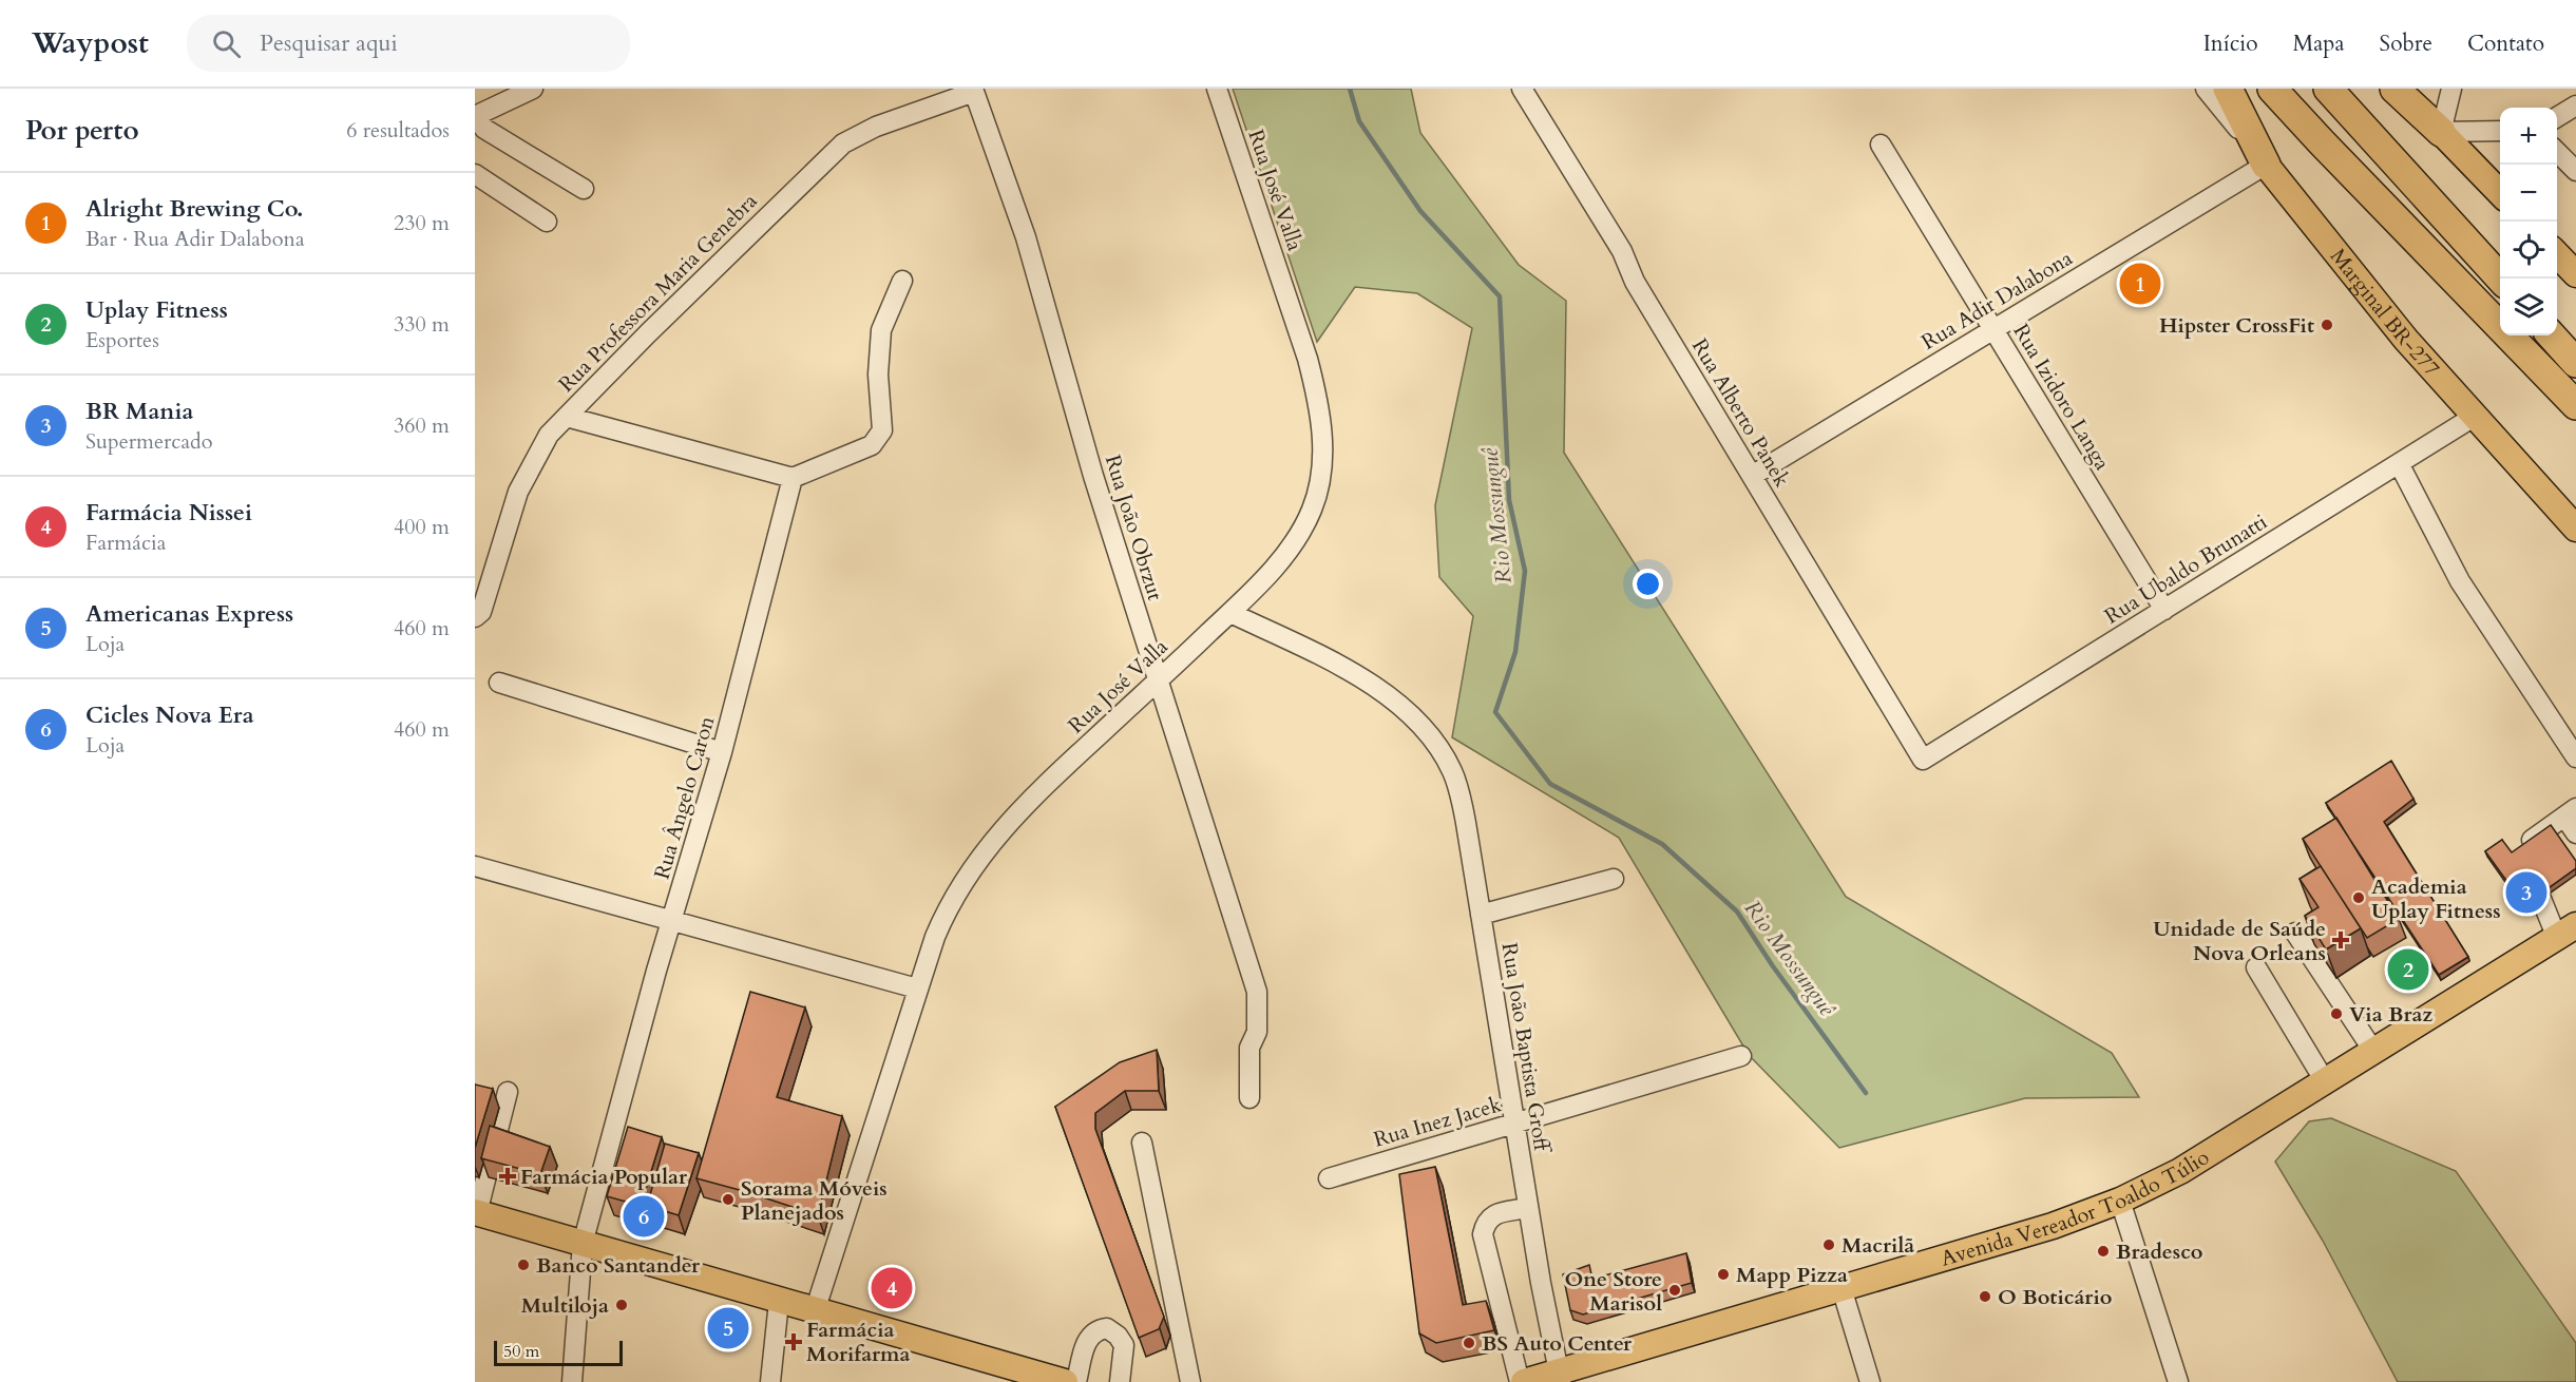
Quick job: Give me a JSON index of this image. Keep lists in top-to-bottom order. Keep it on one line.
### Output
{"streets":{"main road":["Marginal BR-277","Avenida Vereador Toaldo Túlio"],"street":["Rua José Valla","Rua Professora Maria Genebra","Rua Adir Dalabona","Rua Izidoro Langa","Rua Alberto Panek","Rua João Obrzut","Rua Ubaldo Brunatti","Rua Ângelo Caron","Rua João Baptista Groff","Rua Inez Jacek"]},"crossings":[["Rua José Valla","Rua João Obrzut"],["Rua José Valla","Rua João Baptista Groff"],["Rua Professora Maria Genebra","Rua João Obrzut"],["Rua Adir Dalabona","Marginal BR-277"],["Rua Adir Dalabona","Rua Izidoro Langa"],["Rua Adir Dalabona","Rua Alberto Panek"],["Marginal BR-277","Rua Ubaldo Brunatti"],["Rua Izidoro Langa","Rua Ubaldo Brunatti"],["Rua Alberto Panek","Rua Ubaldo Brunatti"],["Rua João Baptista Groff","Rua Inez Jacek"],["Rua João Baptista Groff","Avenida Vereador Toaldo Túlio"]],"water":["Rio Mossunguê"],"places":{"other":["Hipster CrossFit","Academia Uplay Fitness","Via Braz","Sorama Móveis Planejados","Macrilã","Bradesco","Banco Santander","Mapp Pizza","One Store Marisol","O Boticário","Multiloja","BS Auto Center"],"health":["Unidade de Saúde Nova Orleans","Farmácia Popular","Farmácia Morifarma"]},"scale_bar":"50 m","page":{"header":"Waypost","search":"Pesquisar aqui","nav":["Início","Mapa","Sobre","Contato"],"heading":["Por perto","6 resultados"],"map_buttons":["+","−"],"list":[{"mark":"1","name":"Alright Brewing Co.","note":"Bar · Rua Adir Dalabona","value":"230 m"},{"mark":"2","name":"Uplay Fitness","note":"Esportes","value":"330 m"},{"mark":"3","name":"BR Mania","note":"Supermercado","value":"360 m"},{"mark":"4","name":"Farmácia Nissei","note":"Farmácia","value":"400 m"},{"mark":"5","name":"Americanas Express","note":"Loja","value":"460 m"},{"mark":"6","name":"Cicles Nova Era","note":"Loja","value":"460 m"}],"pins":["1","3","2","6","4","5"],"scale":"50 m"}}
